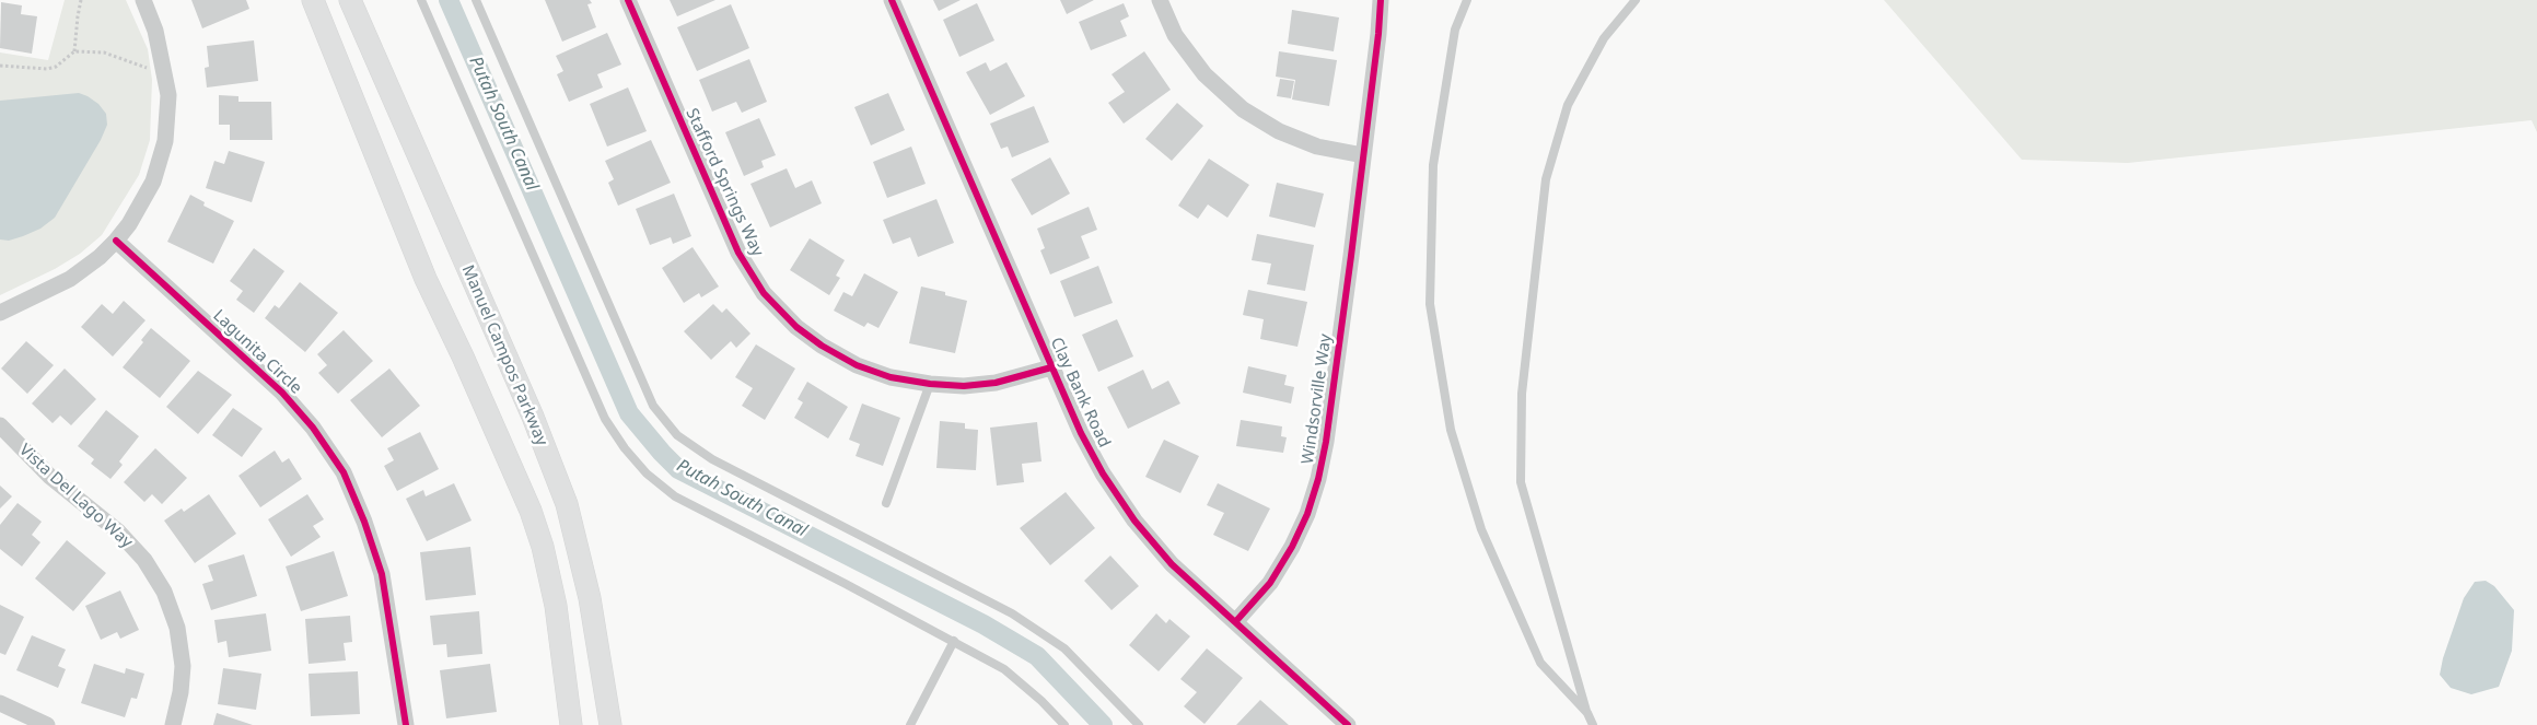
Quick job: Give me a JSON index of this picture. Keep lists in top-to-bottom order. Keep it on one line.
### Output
{"streets":{"main road":["Manuel Campos Parkway"],"street":["Stafford Springs Way","Lagunita Circle","Clay Bank Road","Windsorville Way","Vista Del Lago Way"]},"crossings":[["Stafford Springs Way","Clay Bank Road"],["Clay Bank Road","Windsorville Way"]],"water":["Putah South Canal"]}
